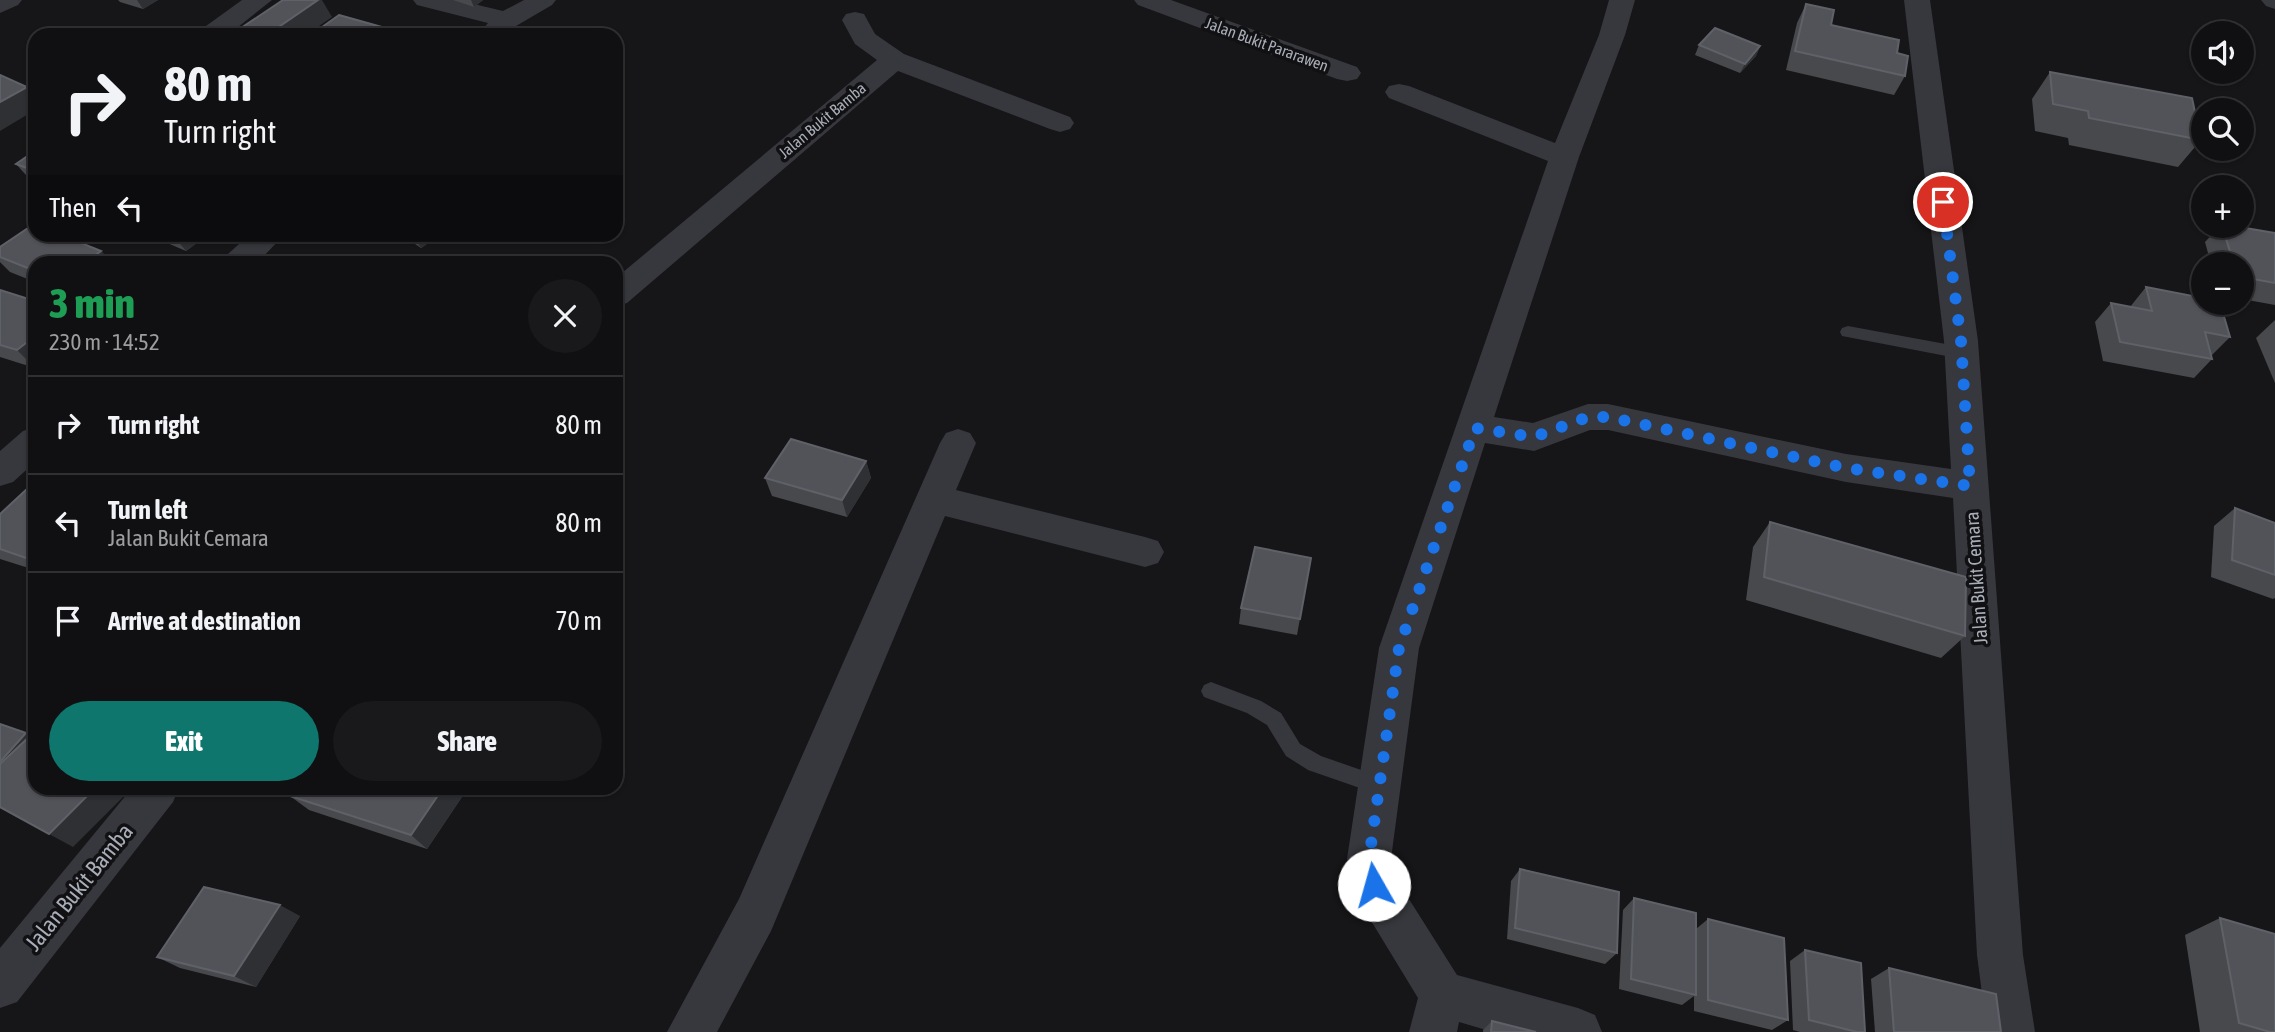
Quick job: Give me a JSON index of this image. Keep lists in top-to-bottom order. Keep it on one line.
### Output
{"streets":{"street":["Jalan Bukit Pararawen","Jalan Bukit Bamba","Jalan Bukit Cemara"]},"page":{"map_buttons":["+","−"],"turn":["80 m","Turn right"],"then":"Then","heading":["3 min","230 m · 14:52"],"list":[{"name":"Turn right","value":"80 m"},{"name":"Turn left","note":"Jalan Bukit Cemara","value":"80 m"},{"name":"Arrive at destination","value":"70 m"}],"buttons":["Exit","Share"]}}
